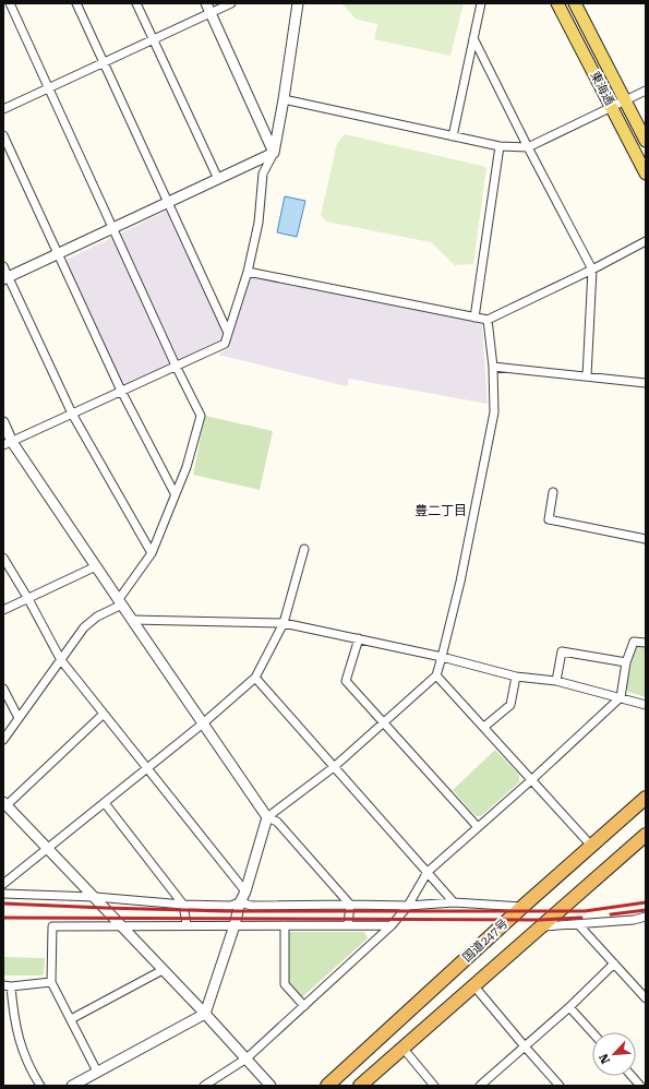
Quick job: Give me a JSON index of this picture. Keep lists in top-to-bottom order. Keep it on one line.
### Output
{"streets":{"highway":["国道247号"],"main road":["東海通"]},"districts":["豊二丁目"],"north":"bottom left"}
